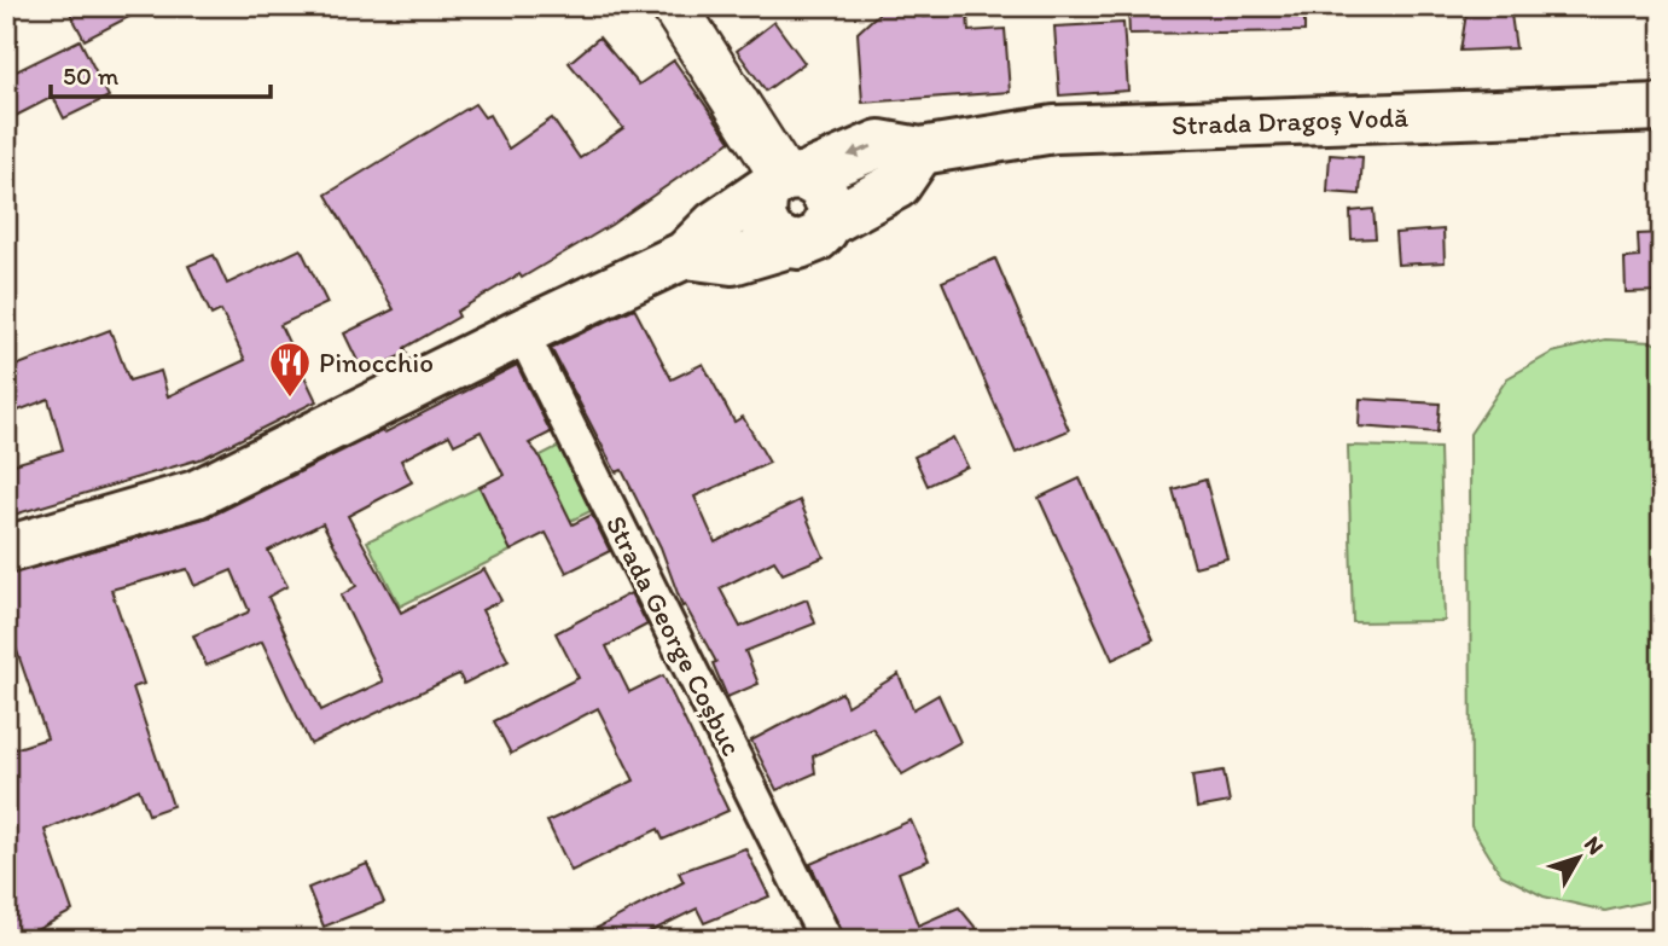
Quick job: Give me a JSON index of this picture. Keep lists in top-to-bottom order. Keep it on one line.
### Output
{"streets":{"main road":["Strada Dragoș Vodă"],"street":["Strada George Coșbuc"]},"crossings":[["Strada Dragoș Vodă","Strada George Coșbuc"]],"places":{"restaurant":["Pinocchio"]},"scale_bar":"50 m","north":"top right"}
